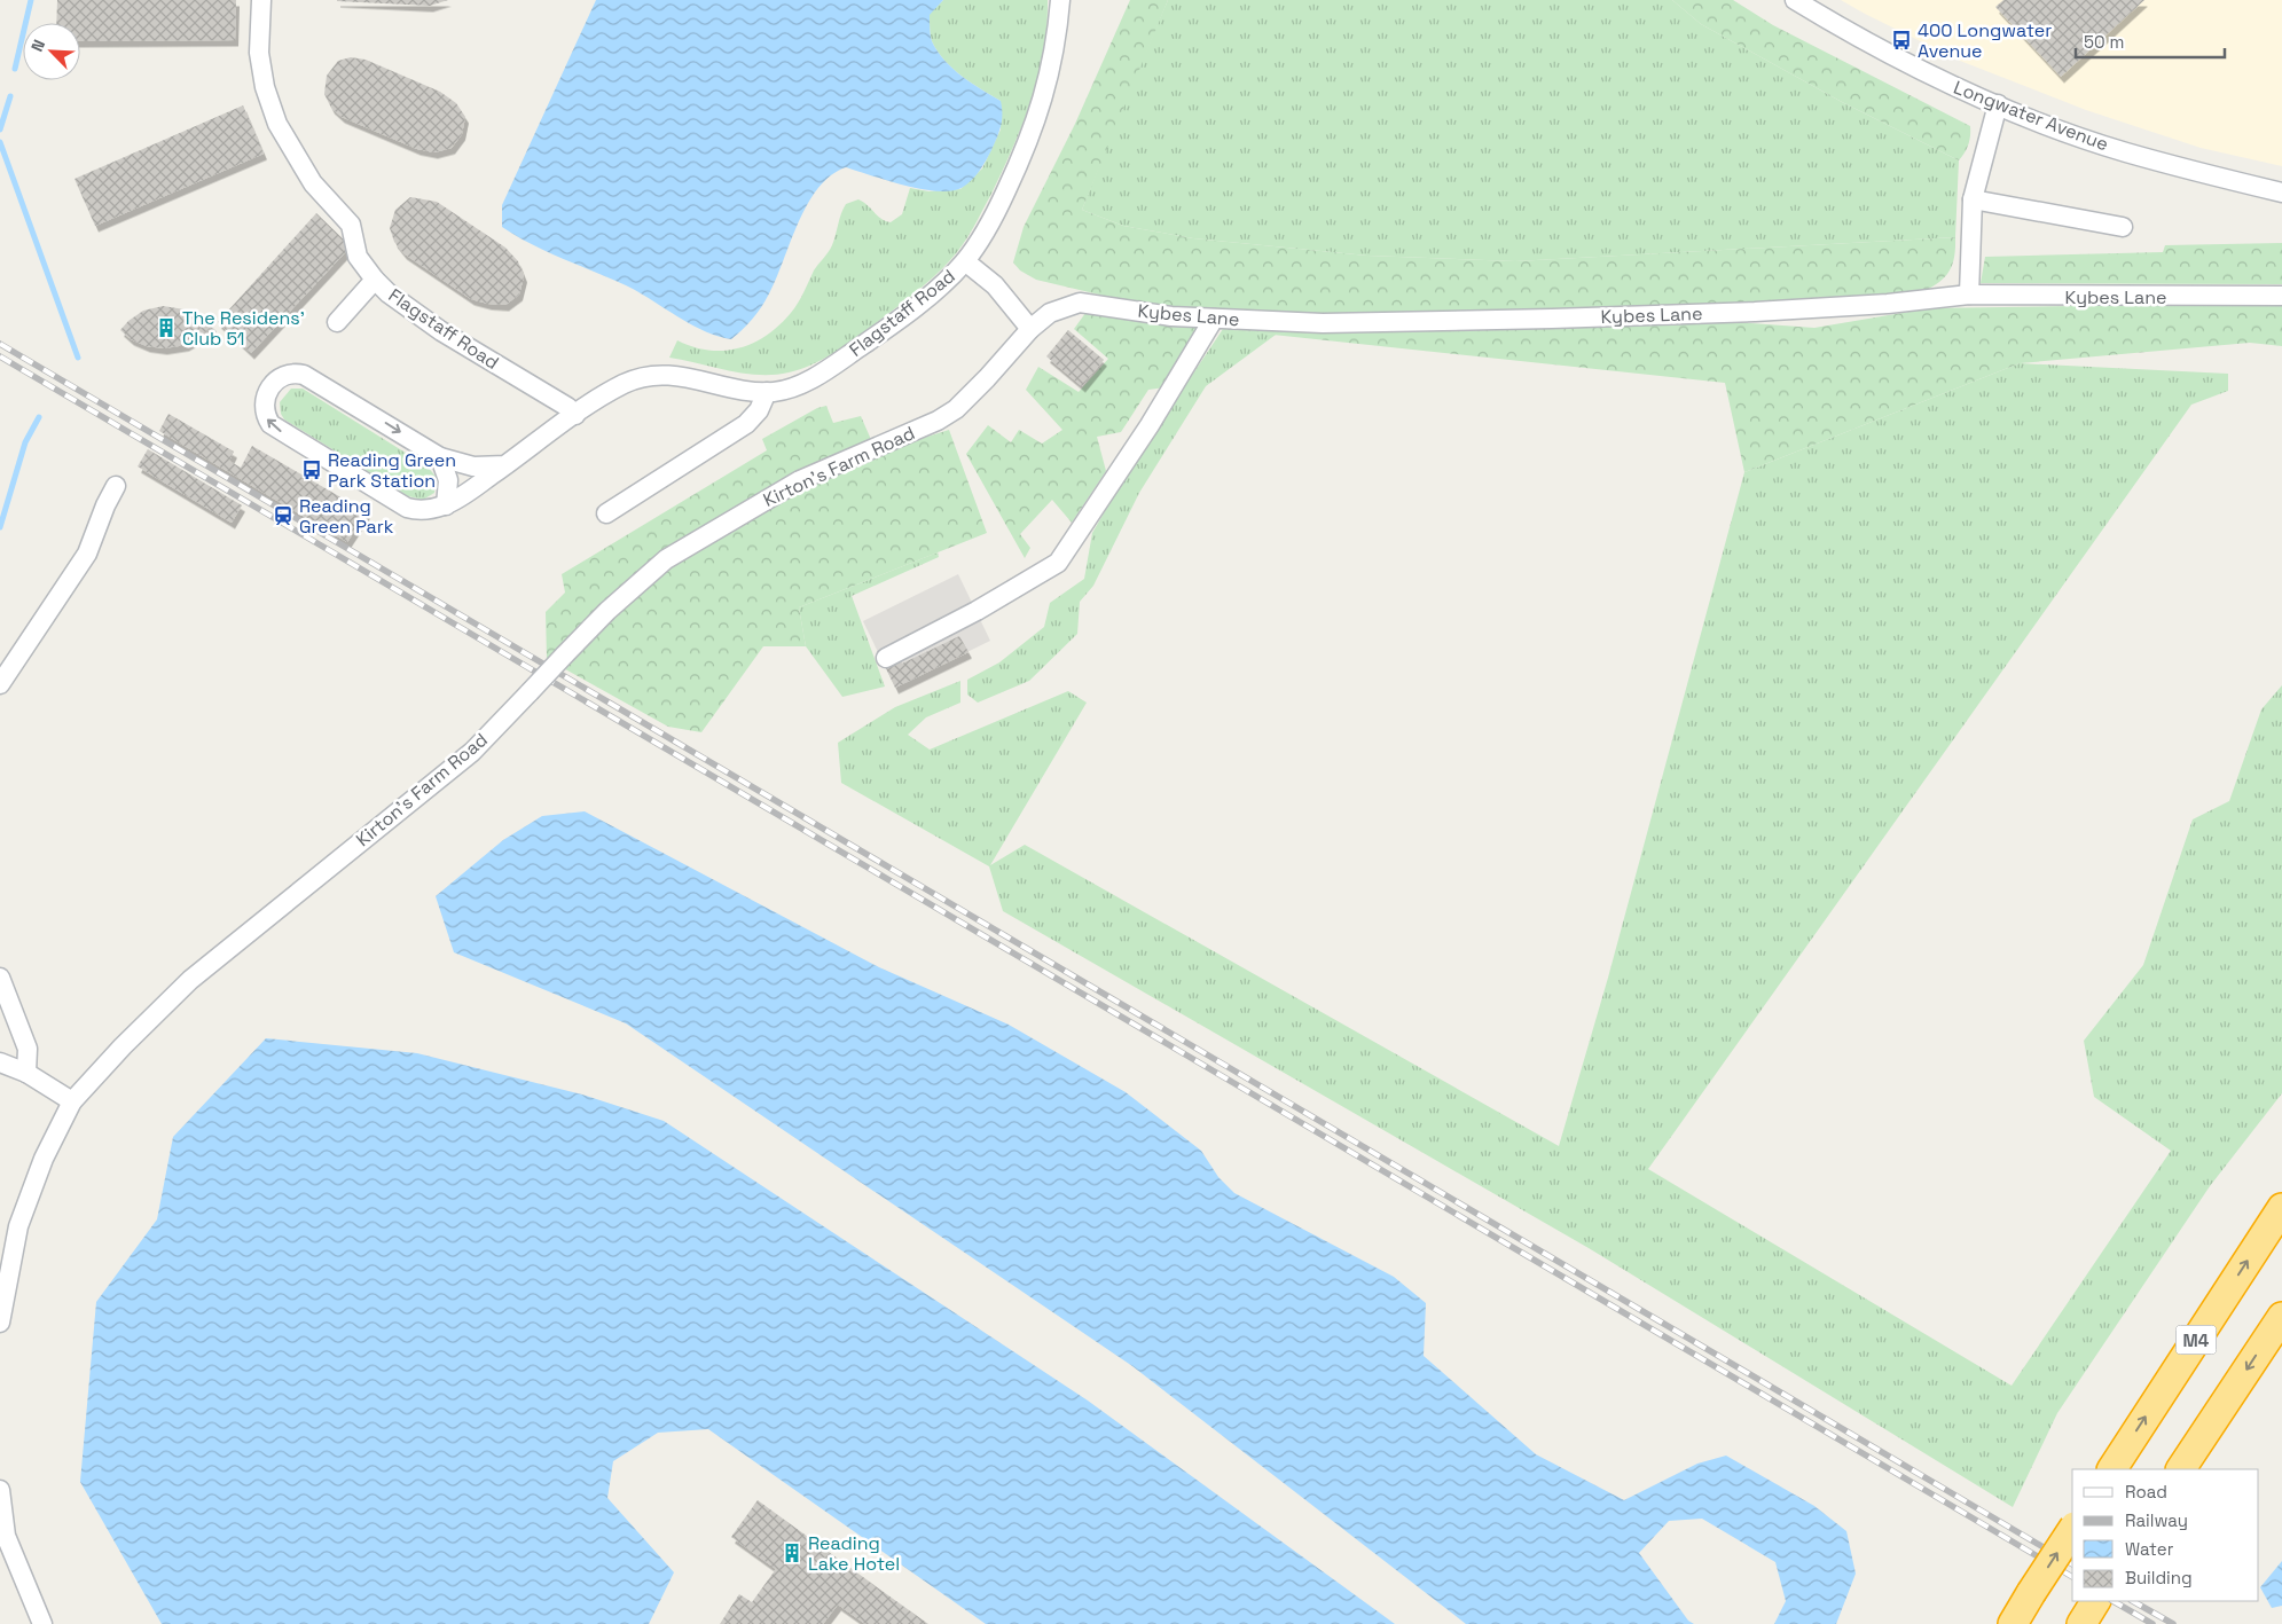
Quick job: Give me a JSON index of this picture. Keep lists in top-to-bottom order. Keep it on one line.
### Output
{"streets":{"highway":["M4"],"street":["Longwater Avenue","Kybes Lane","Flagstaff Road","Kirton's Farm Road"]},"crossings":[["Kybes Lane","Kirton's Farm Road"]],"places":{"bus stop":["400 Longwater Avenue","Reading Green Park Station"],"building":["The Residens' Club 51","Reading Lake Hotel"],"station":["Reading Green Park"]},"legend":["Road","Railway","Water","Building"],"scale_bar":"50 m","north":"top left"}
